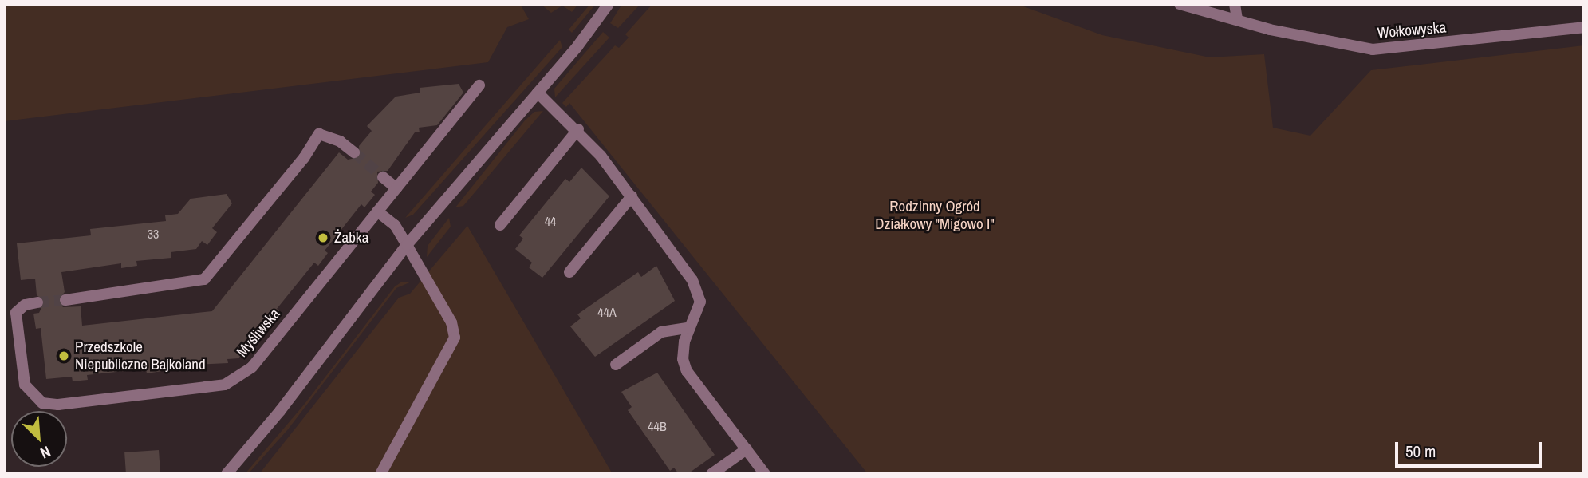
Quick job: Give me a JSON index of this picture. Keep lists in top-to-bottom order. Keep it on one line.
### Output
{"streets":{"street":["Wołkowyska","Myśliwska"]},"parks":["Rodzinny Ogród Działkowy \"Migowo I\""],"places":["Żabka","Przedszkole Niepubliczne Bajkoland"],"house_numbers":["44","33","44A","44B"],"scale_bar":"50 m","north":"bottom right"}
